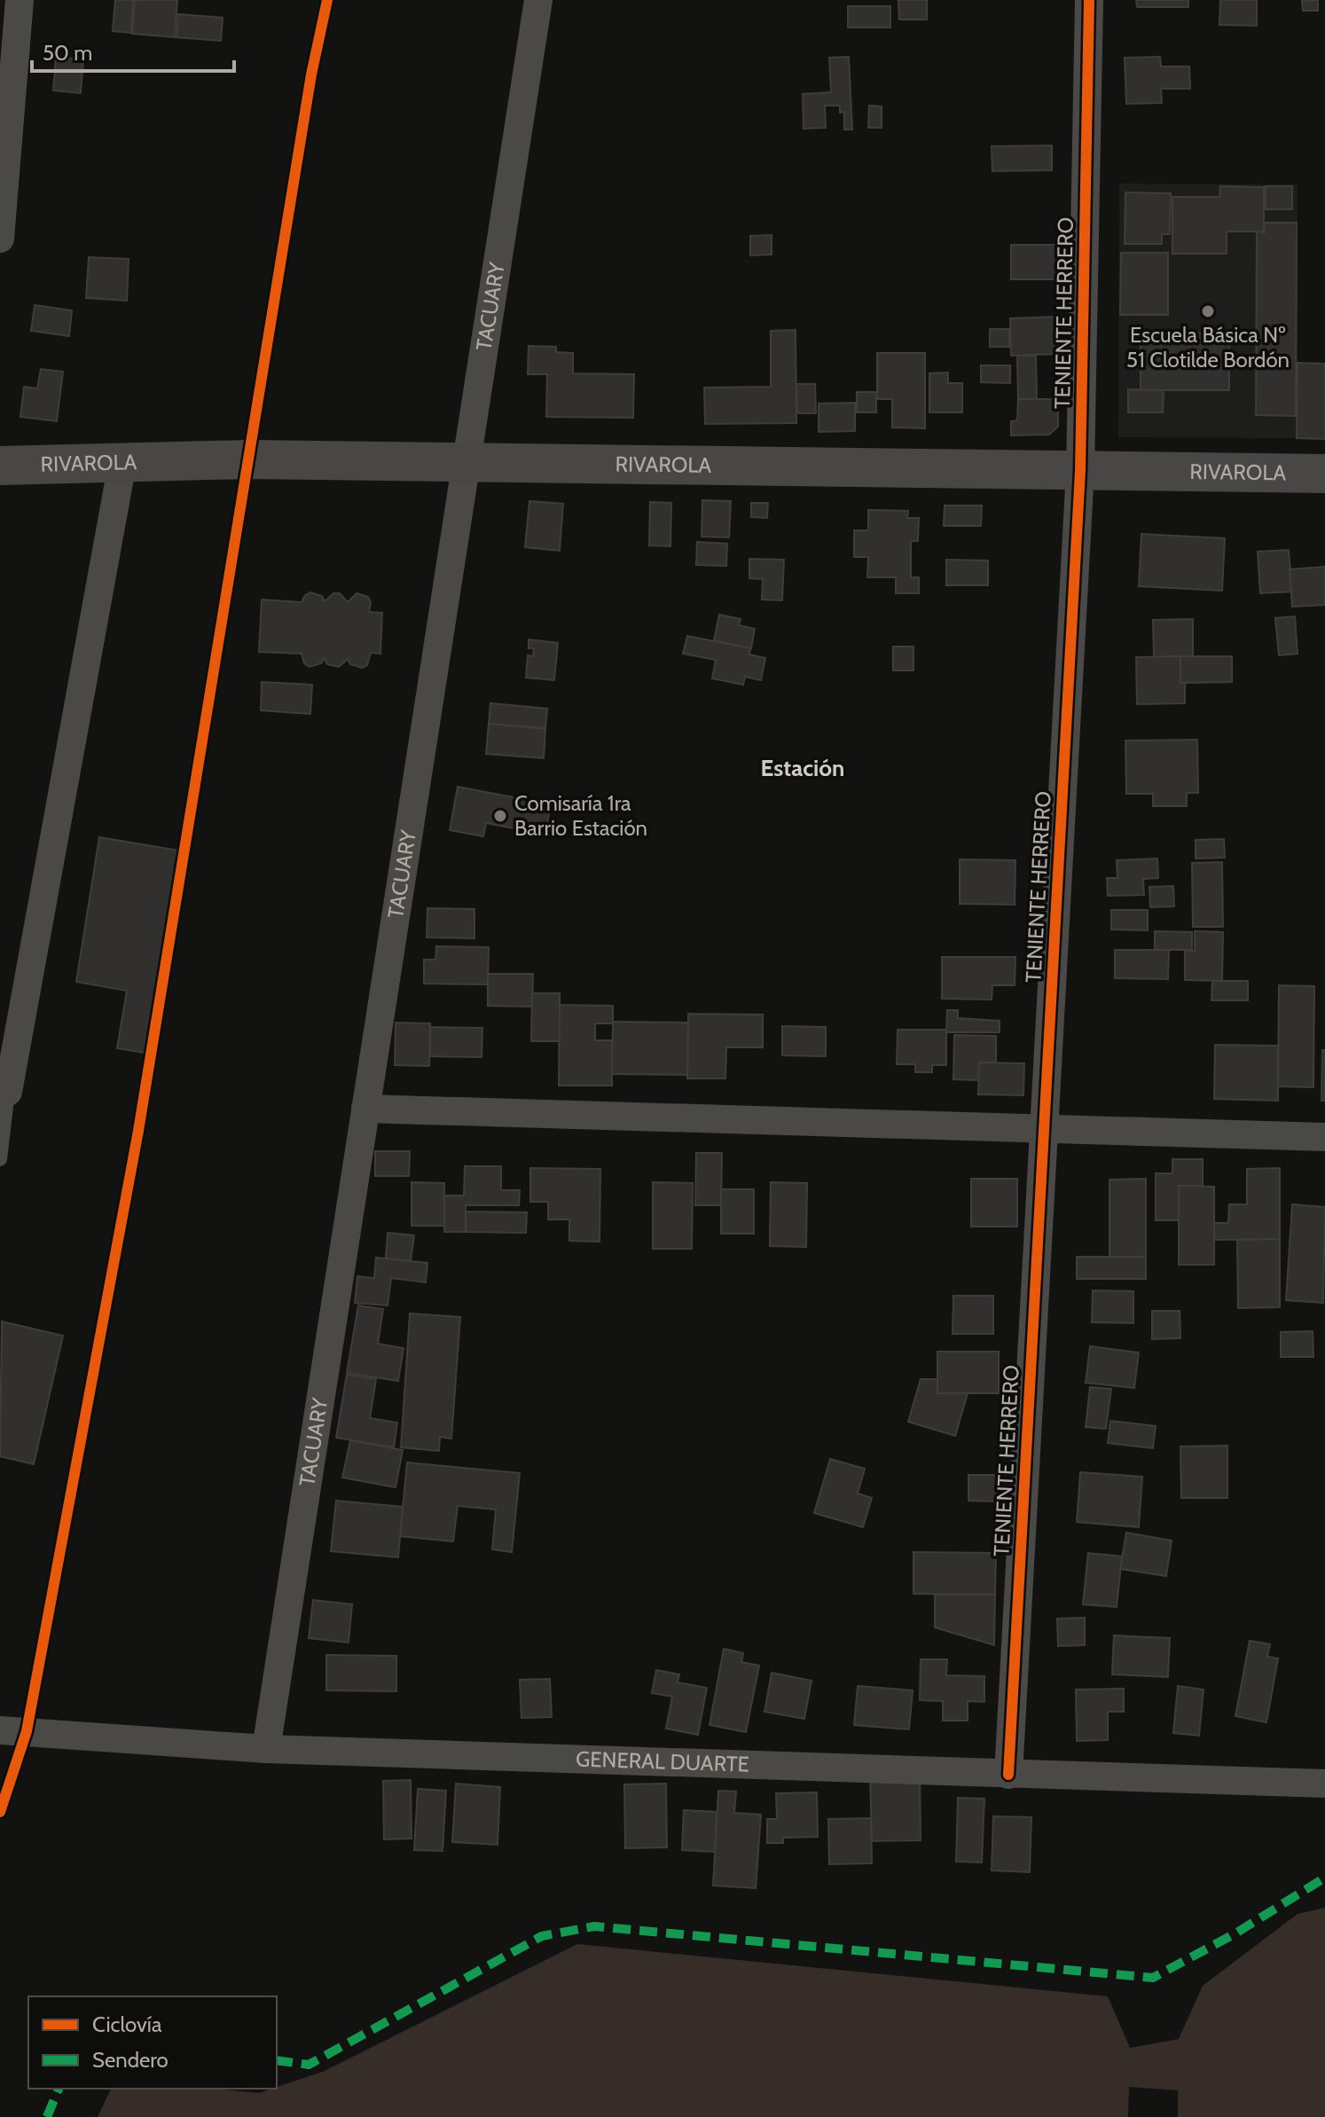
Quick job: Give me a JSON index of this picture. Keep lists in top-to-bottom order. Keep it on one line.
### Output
{"streets":{"street":["TACUARY","TENIENTE HERRERO","RIVAROLA","GENERAL DUARTE"]},"crossings":[["TACUARY","RIVAROLA"],["TACUARY","GENERAL DUARTE"],["TENIENTE HERRERO","RIVAROLA"],["TENIENTE HERRERO","GENERAL DUARTE"]],"districts":["Estación"],"places":["Escuela Básica Nº 51 Clotilde Bordón","Comisaría 1ra Barrio Estación"],"legend":["Ciclovía","Sendero"],"scale_bar":"50 m"}
